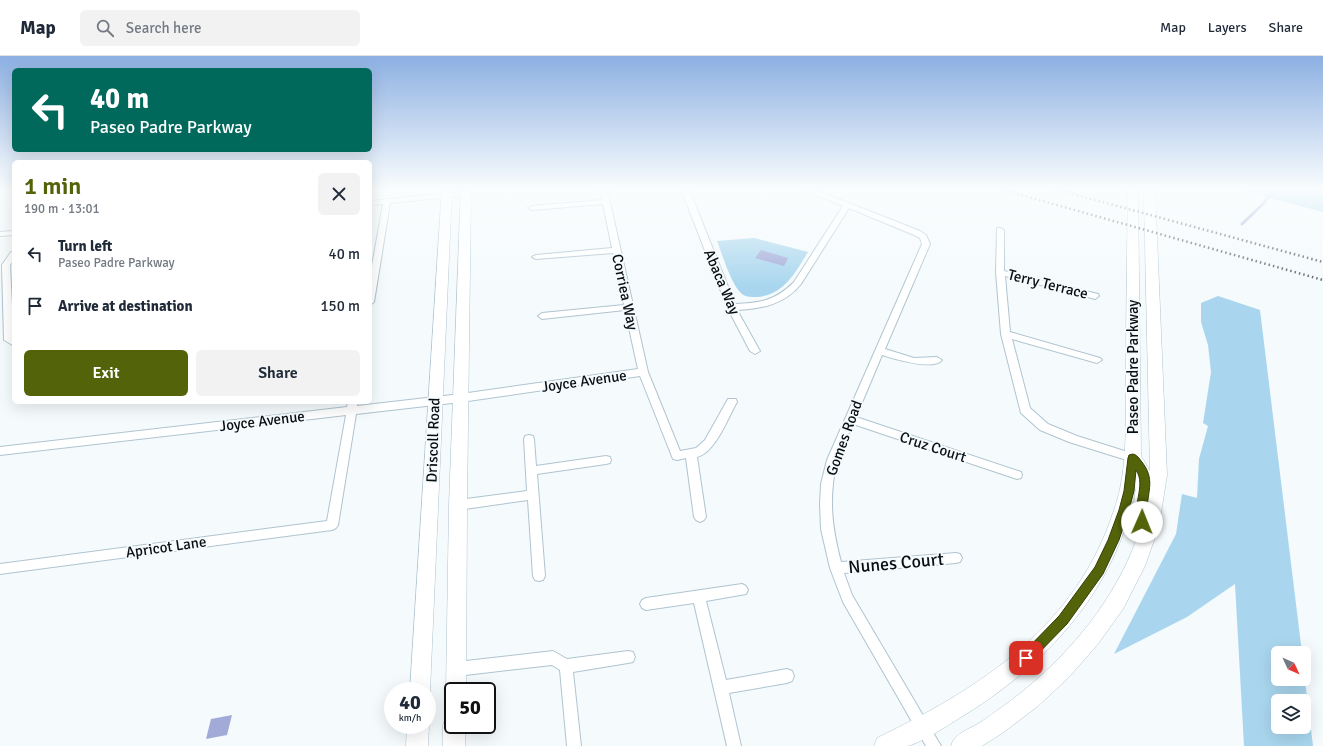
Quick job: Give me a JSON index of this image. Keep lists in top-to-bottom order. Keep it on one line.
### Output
{"streets":{"main road":["Paseo Padre Parkway","Driscoll Road"],"street":["Abaca Way","Terry Terrace","Corriea Way","Joyce Avenue","Gomes Road","Cruz Court","Apricot Lane","Nunes Court"]},"crossings":[["Corriea Way","Joyce Avenue"],["Paseo Padre Parkway","Gomes Road"],["Joyce Avenue","Driscoll Road"],["Joyce Avenue","Apricot Lane"],["Gomes Road","Cruz Court"],["Gomes Road","Nunes Court"]],"north":"bottom right","page":{"header":"Map","search":"Search here","nav":["Map","Layers","Share"],"turn":["40 m","Paseo Padre Parkway"],"heading":["1 min","190 m · 13:01"],"list":[{"name":"Turn left","note":"Paseo Padre Parkway","value":"40 m"},{"name":"Arrive at destination","value":"150 m"}],"buttons":["Exit","Share"],"speed":"40 km/h","limit":"50"}}
